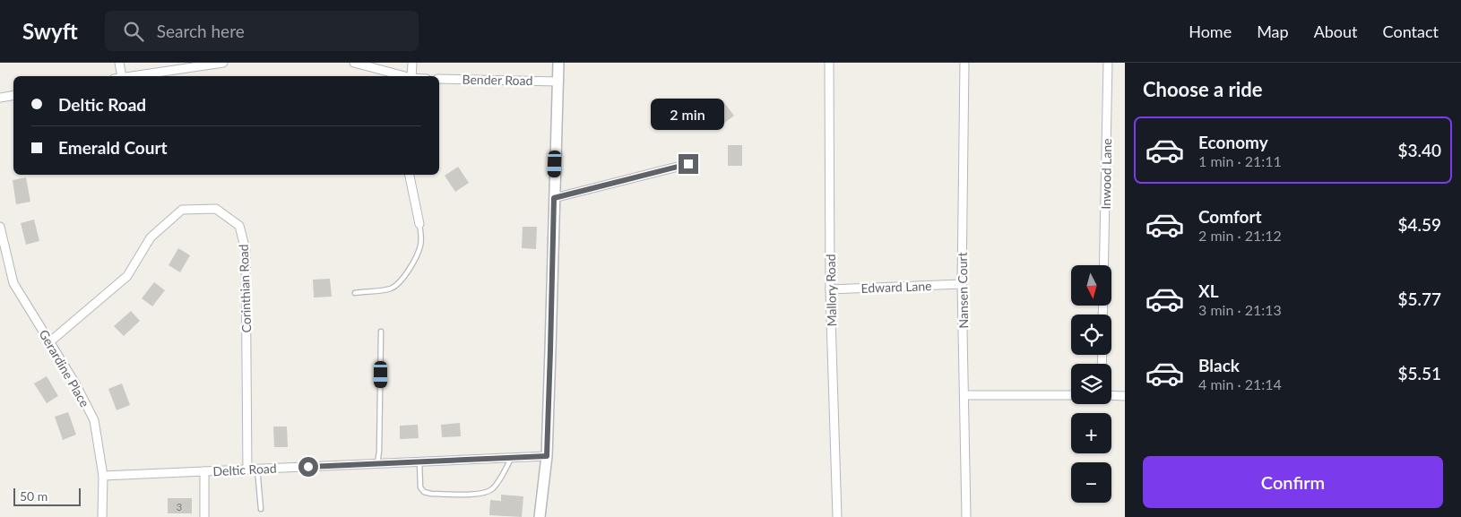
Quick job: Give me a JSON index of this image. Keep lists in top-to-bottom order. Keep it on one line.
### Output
{"streets":{"street":["Bender Road","Inwood Lane","Edward Lane","Corinthian Road","Mallory Road","Nansen Court","Gerardine Place","Deltic Road"]},"crossings":[["Edward Lane","Mallory Road"],["Edward Lane","Nansen Court"],["Corinthian Road","Gerardine Place"],["Corinthian Road","Deltic Road"],["Gerardine Place","Deltic Road"]],"house_numbers":["3"],"scale_bar":"50 m","north":"bottom","page":{"header":"Swyft","search":"Search here","nav":["Home","Map","About","Contact"],"heading":"Choose a ride","banner":["Deltic Road","Emerald Court"],"bubble":"2 min","list":[{"name":"Economy","note":"1 min · 21:11","value":"$3.40"},{"name":"Comfort","note":"2 min · 21:12","value":"$4.59"},{"name":"XL","note":"3 min · 21:13","value":"$5.77"},{"name":"Black","note":"4 min · 21:14","value":"$5.51"}],"map_buttons":["+","−"],"buttons":"Confirm","scale":"50 m"}}
